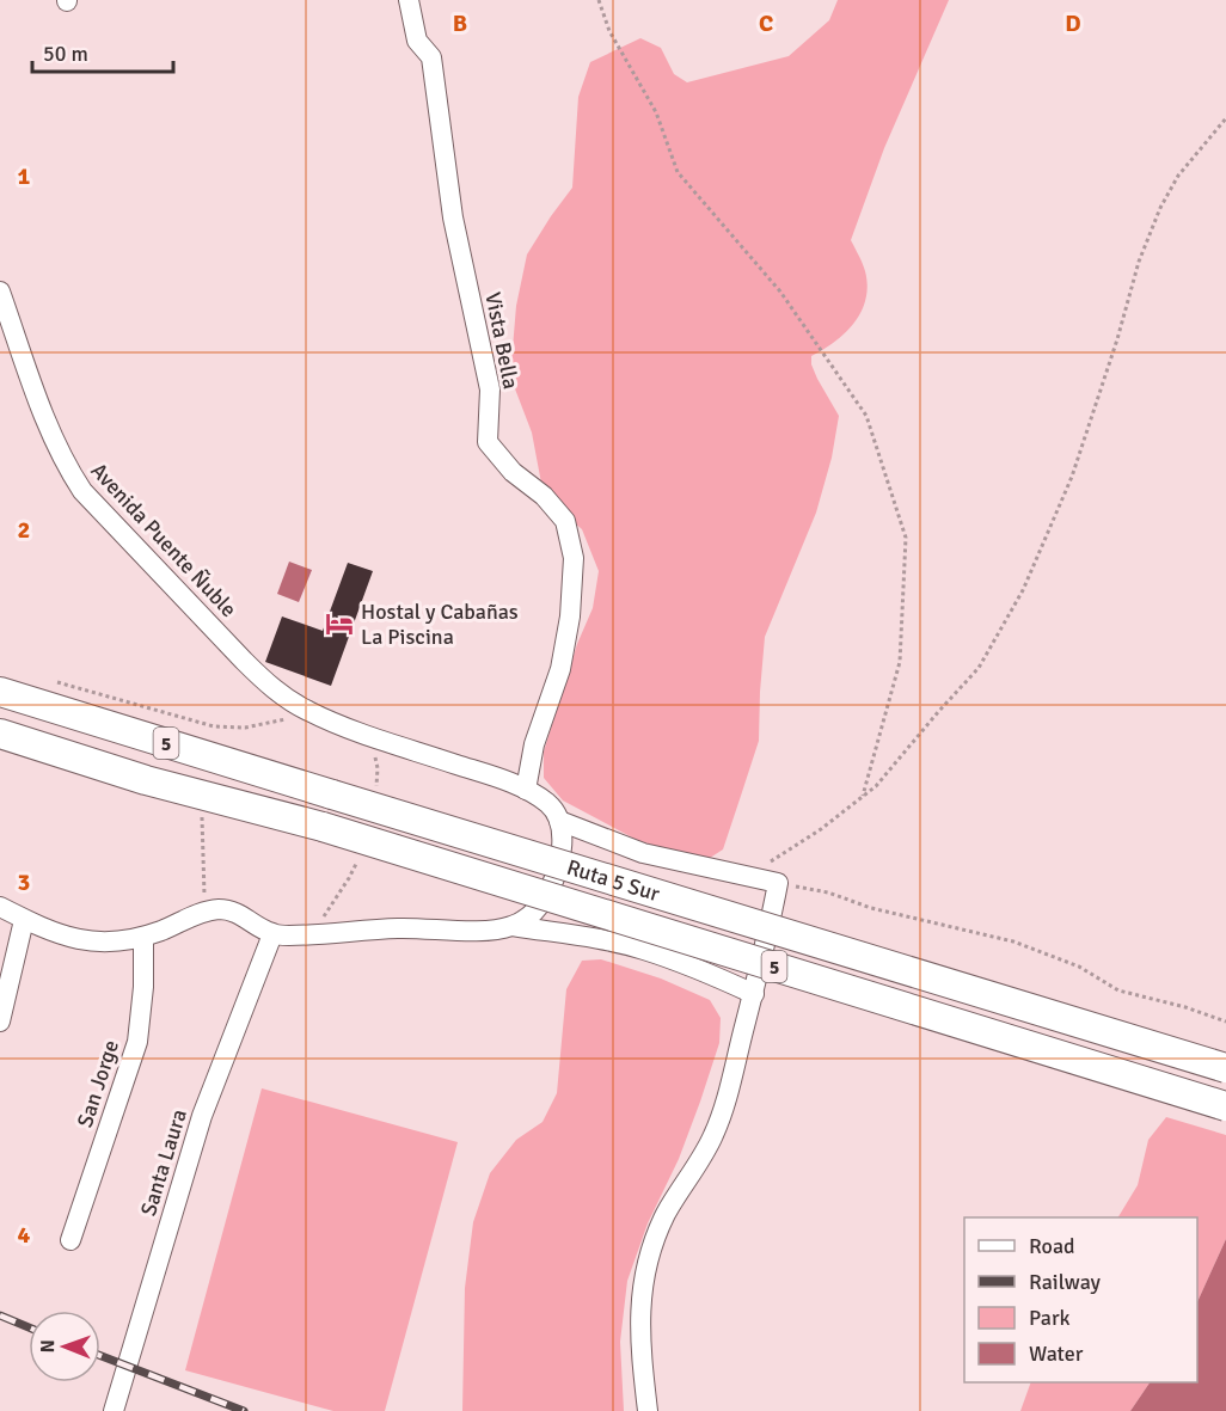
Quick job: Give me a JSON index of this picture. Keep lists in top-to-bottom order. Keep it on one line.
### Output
{"streets":{"highway":["5","Ruta 5 Sur"],"street":["Vista Bella","Avenida Puente Ñuble","San Jorge","Santa Laura"]},"crossings":[["Vista Bella","Avenida Puente Ñuble"]],"places":{"hotel":["Hostal y Cabañas La Piscina"]},"legend":["Road","Railway","Park","Water"],"scale_bar":"50 m","north":"left","grid":{"columns":["B","C","D"],"rows":["1","2","3","4"]}}
